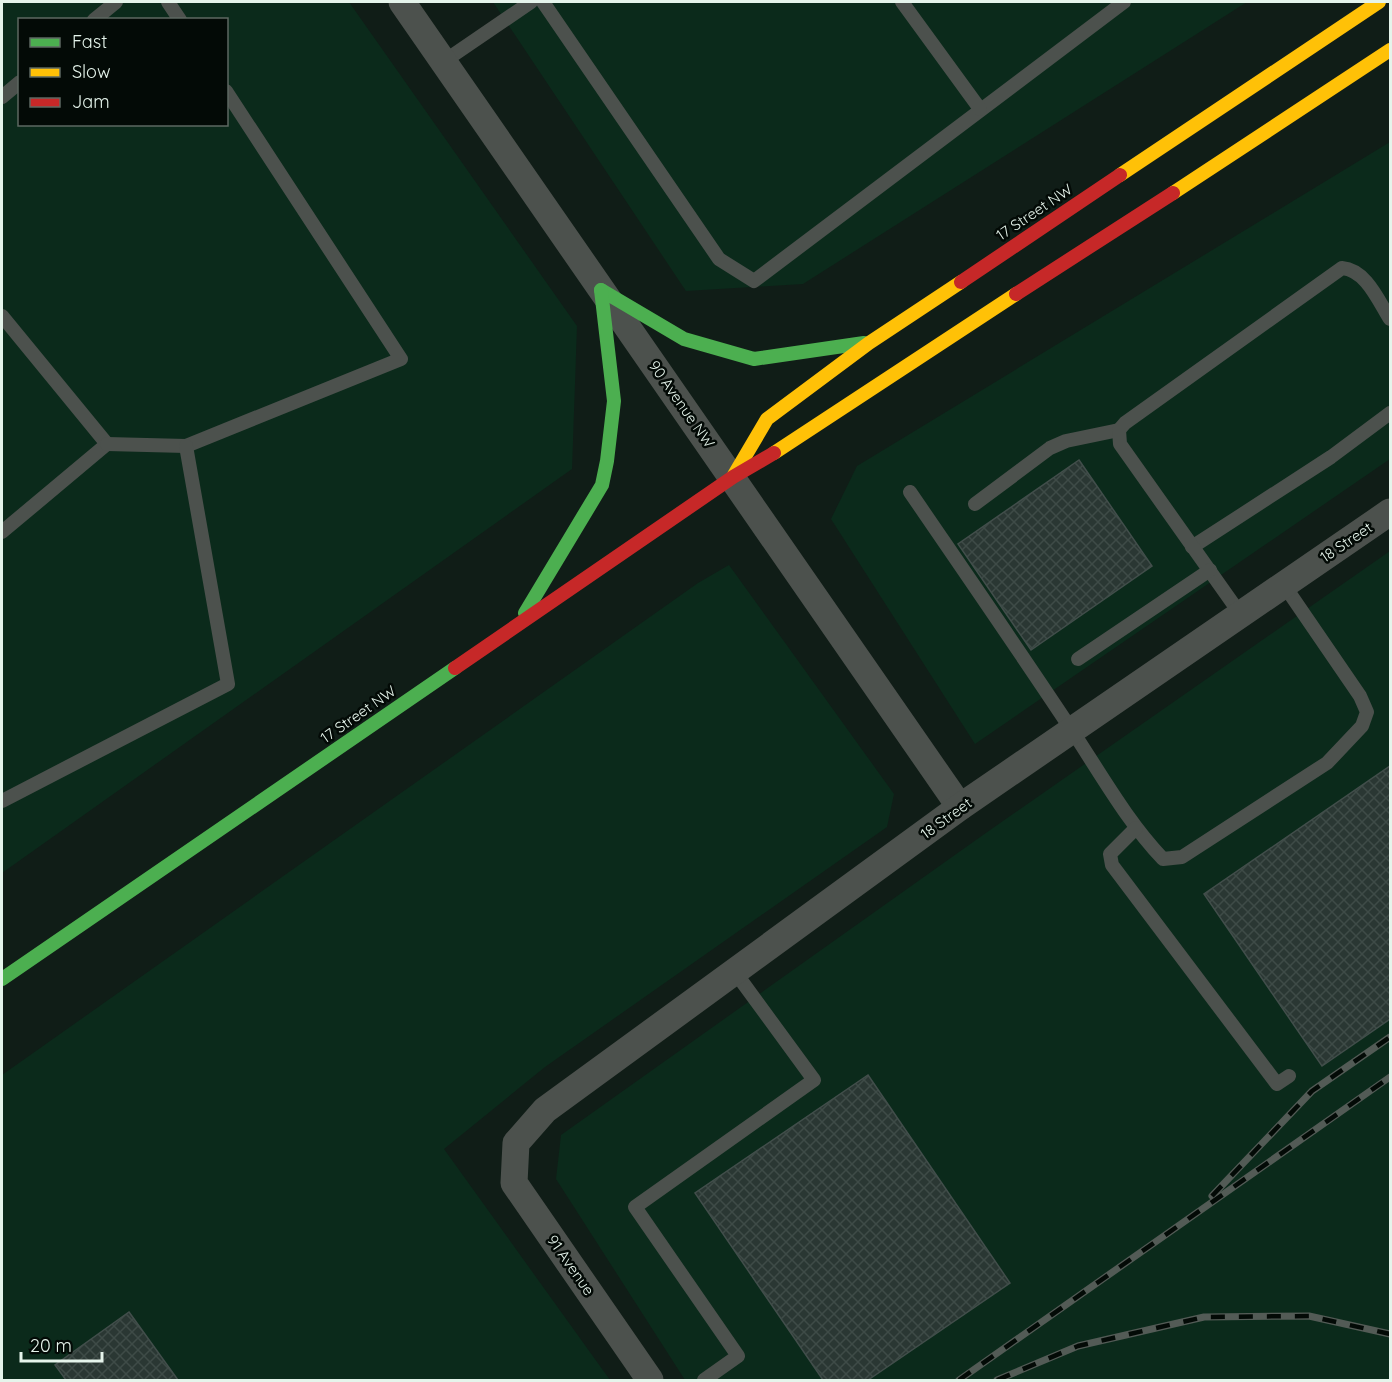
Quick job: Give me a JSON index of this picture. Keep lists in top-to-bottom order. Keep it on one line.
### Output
{"streets":{"main road":["17 Street NW"],"street":["90 Avenue NW","18 Street","91 Avenue"]},"crossings":[["17 Street NW","90 Avenue NW"],["90 Avenue NW","18 Street"],["18 Street","91 Avenue"]],"legend":["Fast","Slow","Jam"],"scale_bar":"20 m"}
